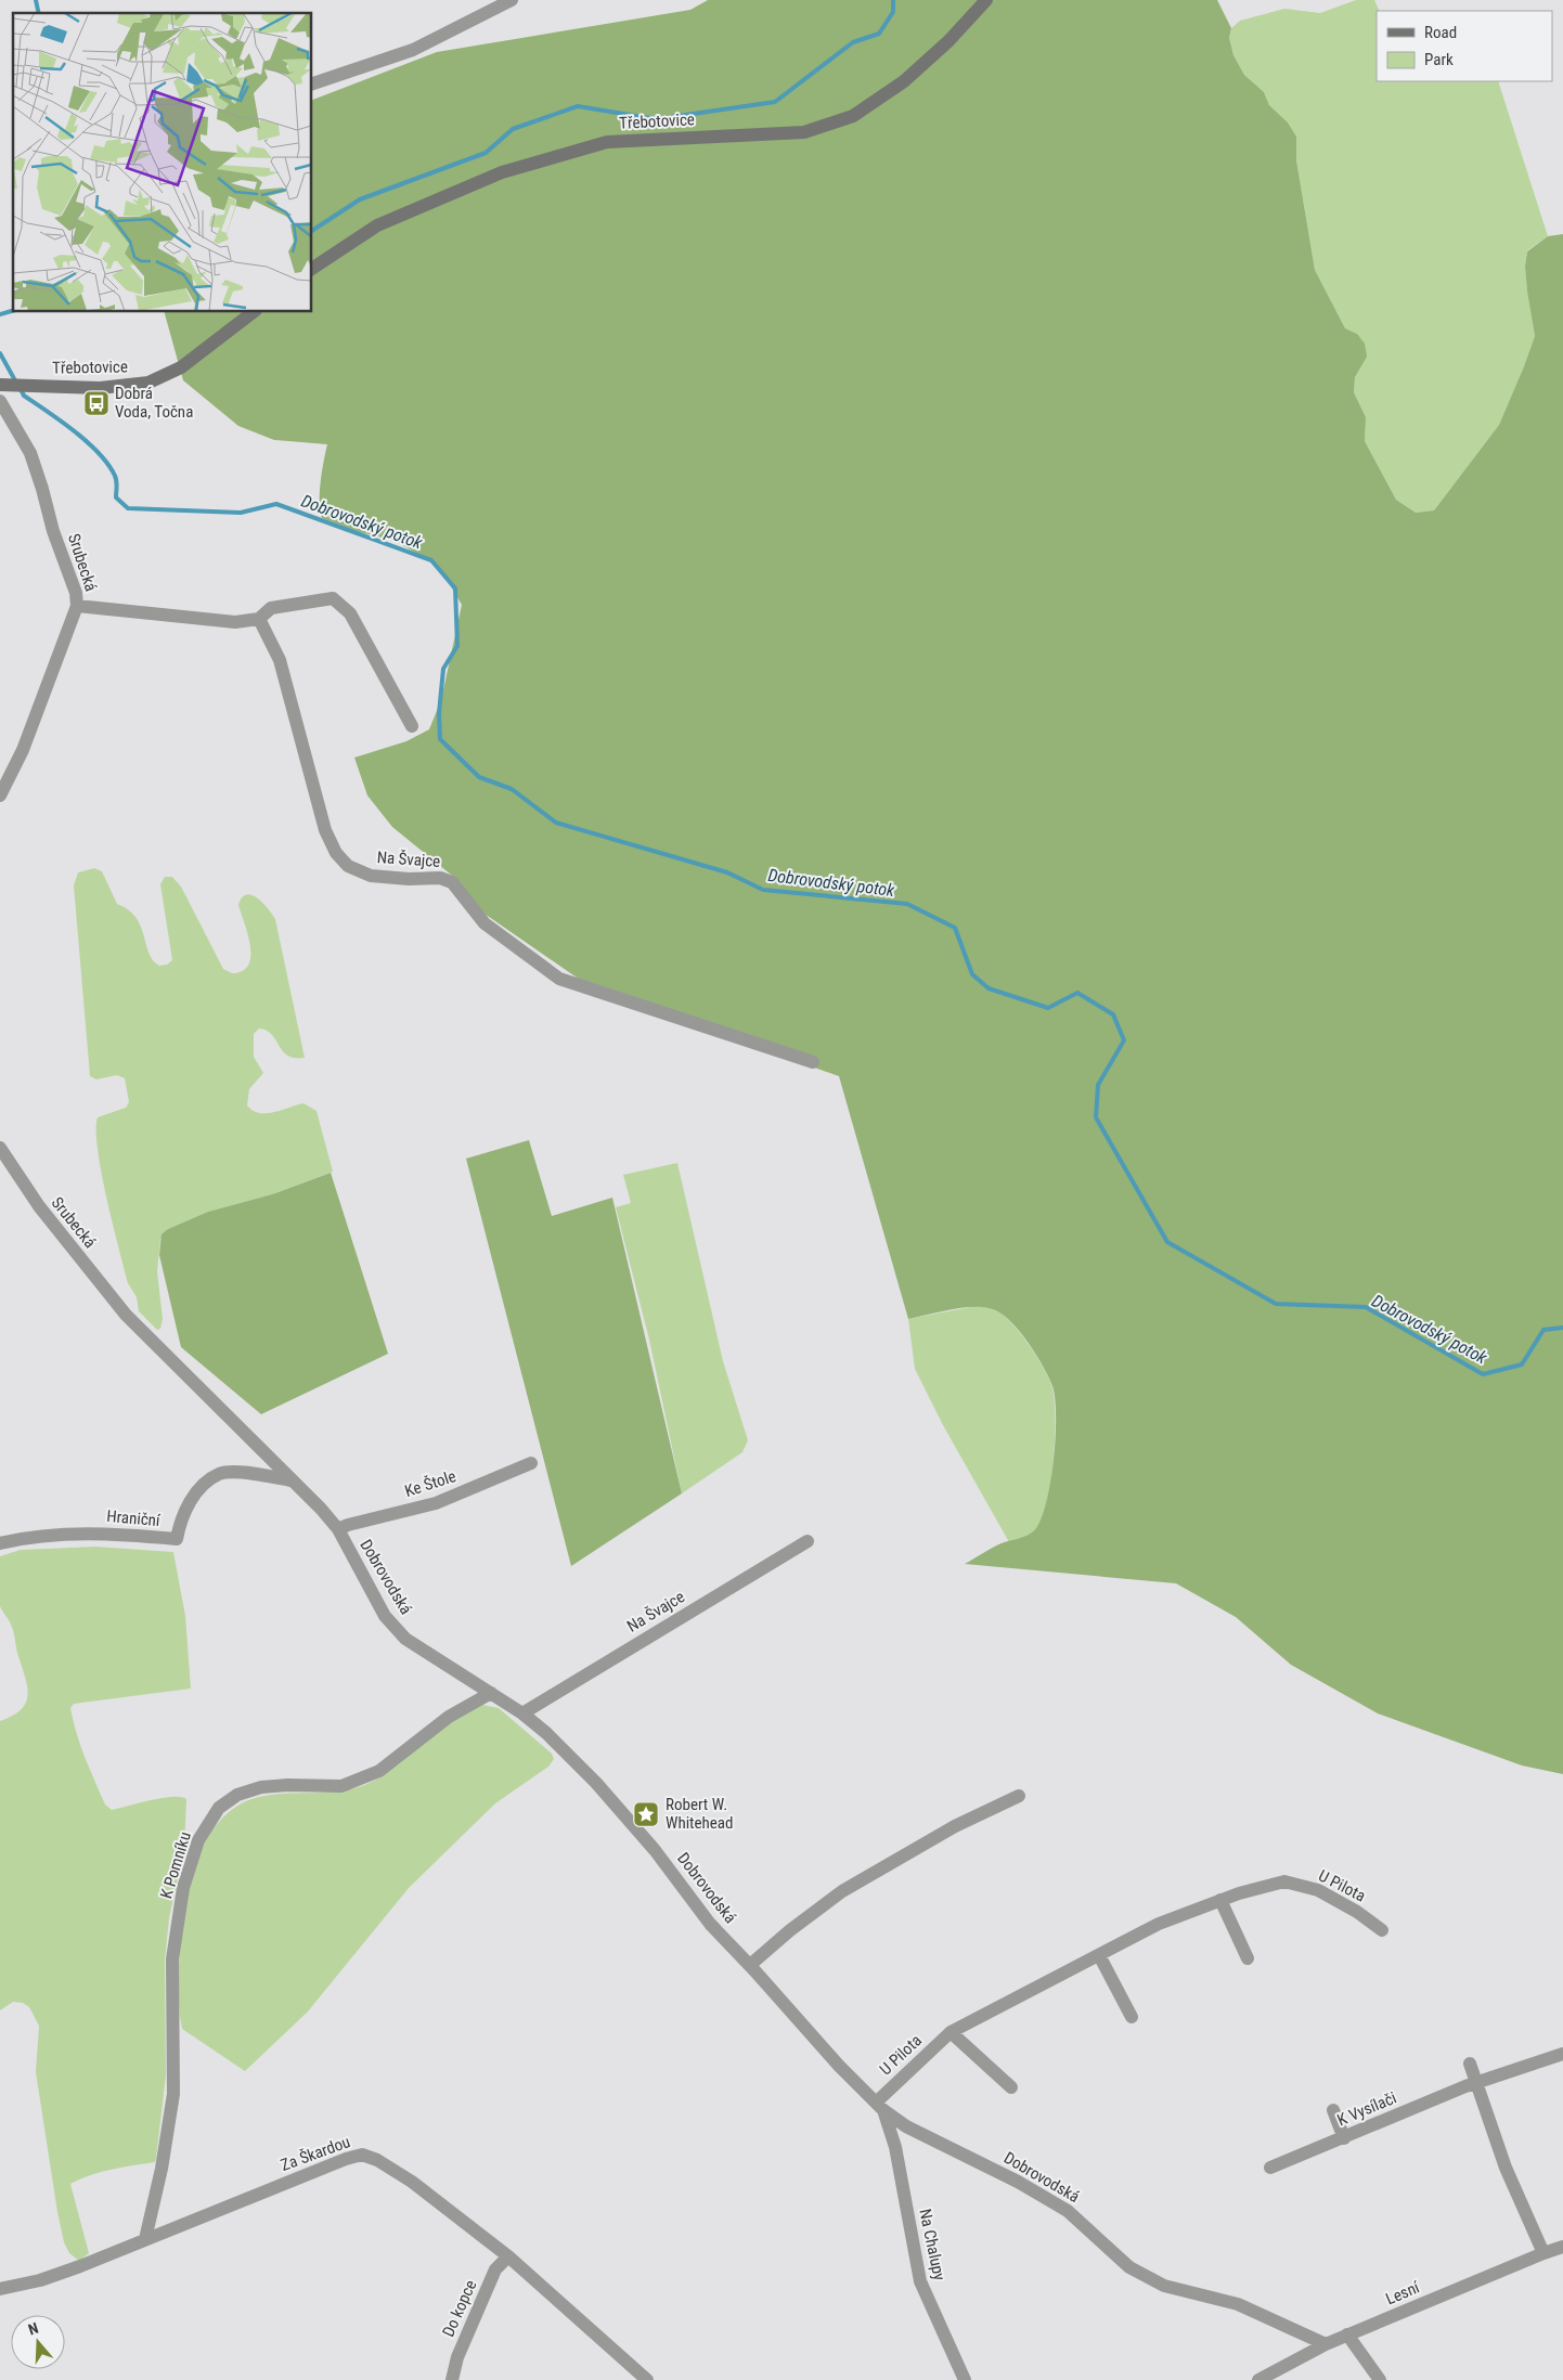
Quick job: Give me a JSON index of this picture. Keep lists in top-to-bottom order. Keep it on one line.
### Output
{"streets":{"street":["Třebotovice","Srubecká","Na Švajce","Ke Štole","Hraniční","Dobrovodská","K Pomníku","U Pilota","K Vysílači","Za Škardou","Na Chalupy","Lesní","Do kopce"]},"crossings":[["Srubecká","Dobrovodská"],["Na Švajce","Dobrovodská"],["Ke Štole","Dobrovodská"],["Hraniční","Dobrovodská"],["Dobrovodská","K Pomníku"],["Dobrovodská","U Pilota"],["Dobrovodská","Na Chalupy"],["Dobrovodská","Lesní"],["K Pomníku","Za Škardou"],["U Pilota","Na Chalupy"],["Za Škardou","Do kopce"]],"water":["Dobrovodský potok"],"places":{"bus stop":["Dobrá Voda, Točna"],"place":["Robert W. Whitehead"]},"legend":["Road","Park"],"north":"top"}
